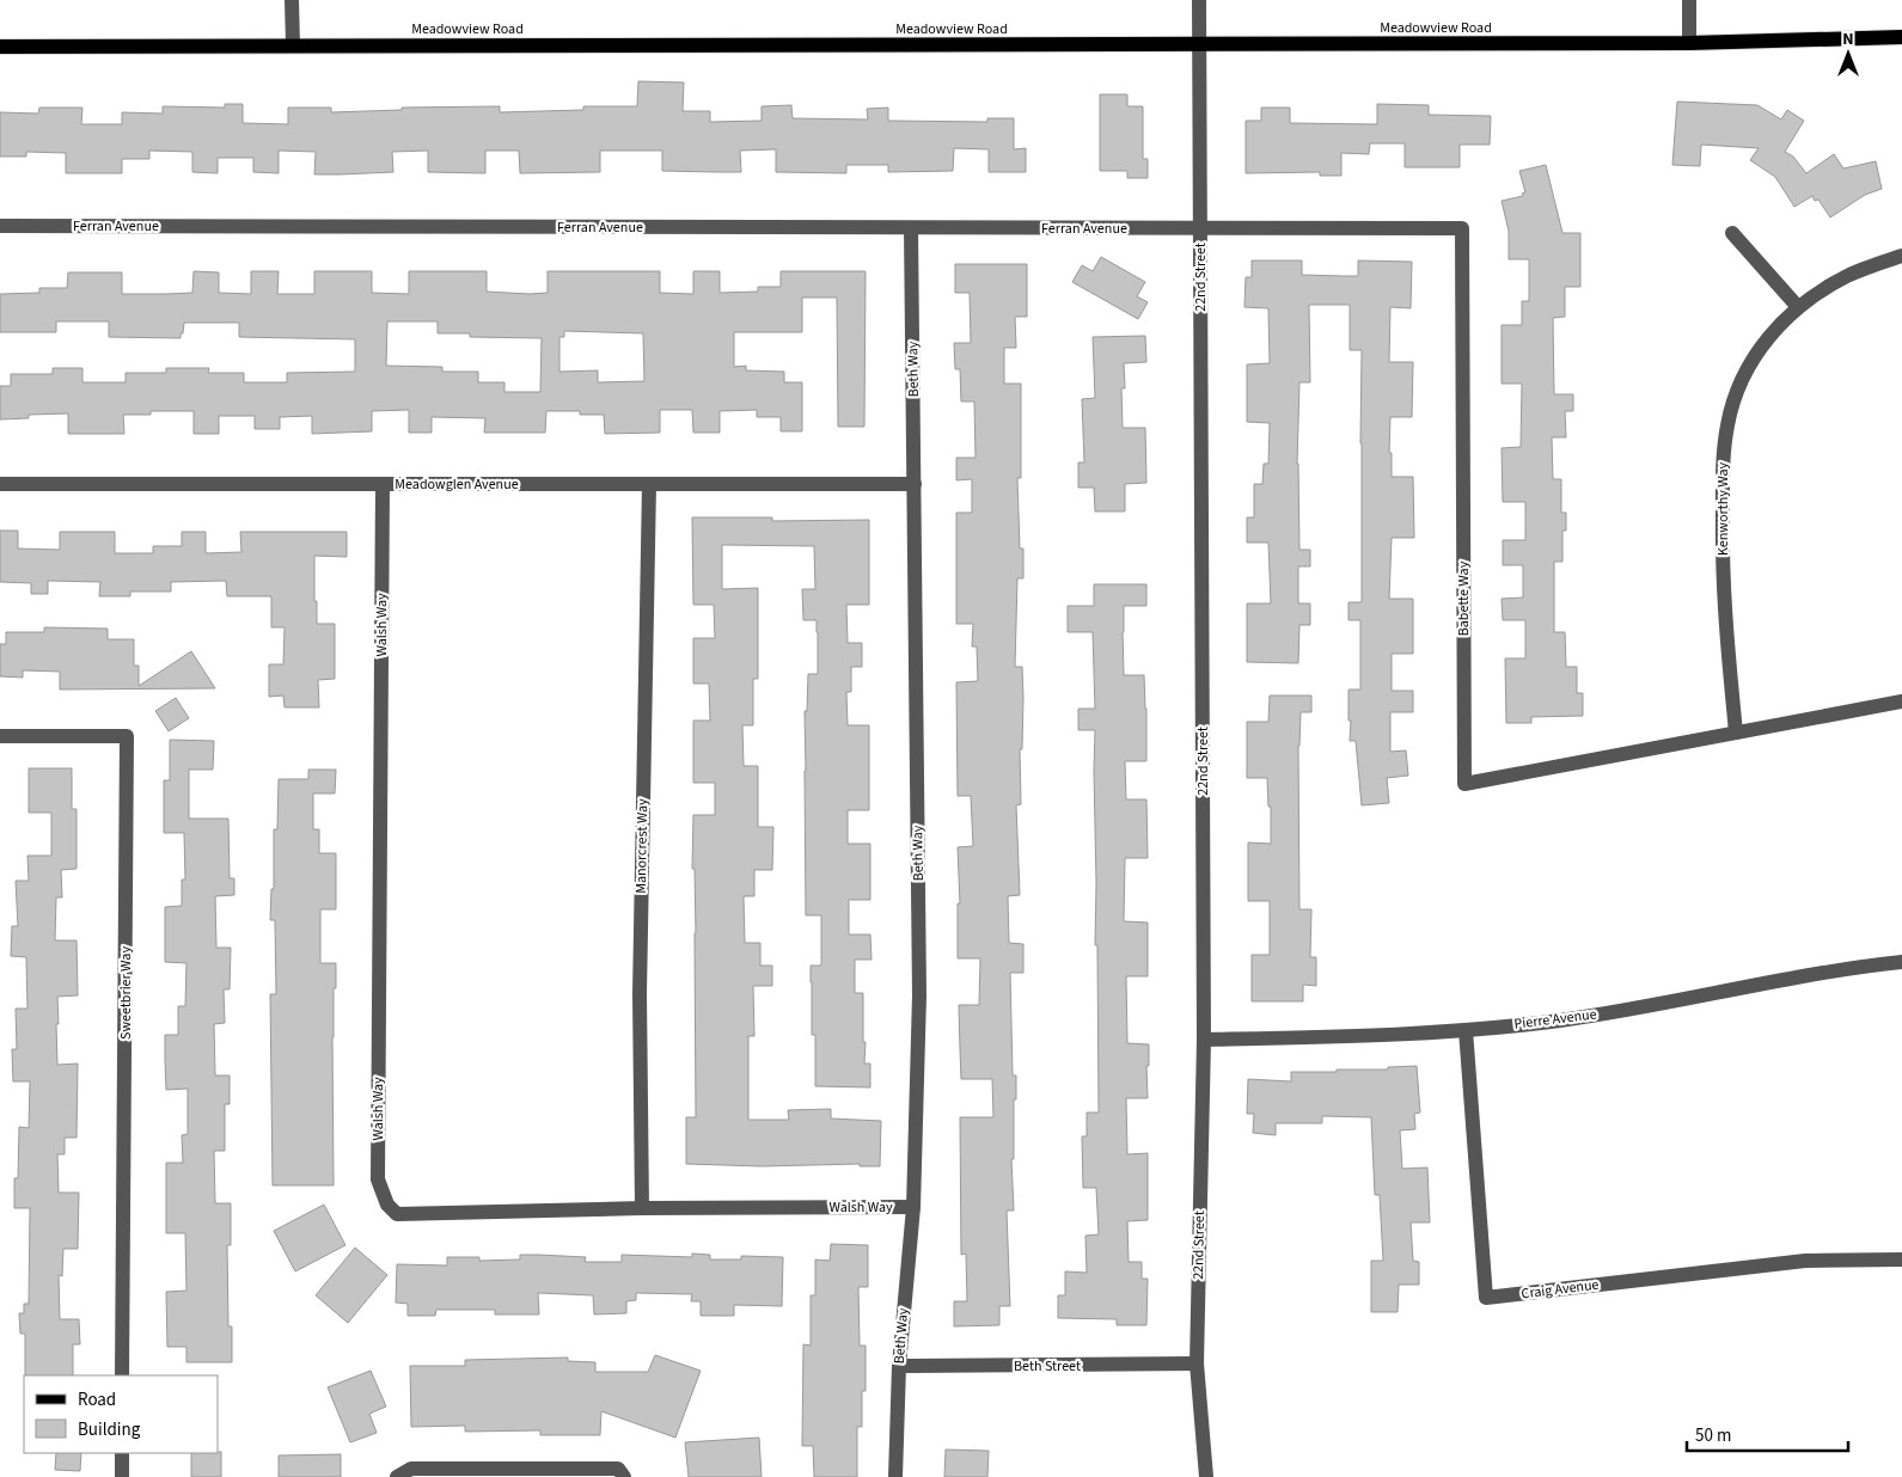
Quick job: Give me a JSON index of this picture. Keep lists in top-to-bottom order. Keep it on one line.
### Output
{"streets":{"main road":["Meadowview Road"],"street":["Ferran Avenue","22nd Street","Beth Way","Meadowglen Avenue","Kenworthy Way","Babette Way","Walsh Way","Manorcrest Way","Sweetbrier Way","Pierre Avenue","Craig Avenue","Beth Street"]},"crossings":[["Meadowview Road","22nd Street"],["Ferran Avenue","22nd Street"],["Ferran Avenue","Beth Way"],["Ferran Avenue","Babette Way"],["22nd Street","Babette Way"],["22nd Street","Pierre Avenue"],["22nd Street","Beth Street"],["Beth Way","Meadowglen Avenue"],["Beth Way","Walsh Way"],["Beth Way","Beth Street"],["Meadowglen Avenue","Walsh Way"],["Meadowglen Avenue","Manorcrest Way"],["Kenworthy Way","Babette Way"],["Walsh Way","Manorcrest Way"],["Pierre Avenue","Craig Avenue"]],"legend":["Road","Building"],"scale_bar":"50 m","north":"top"}
